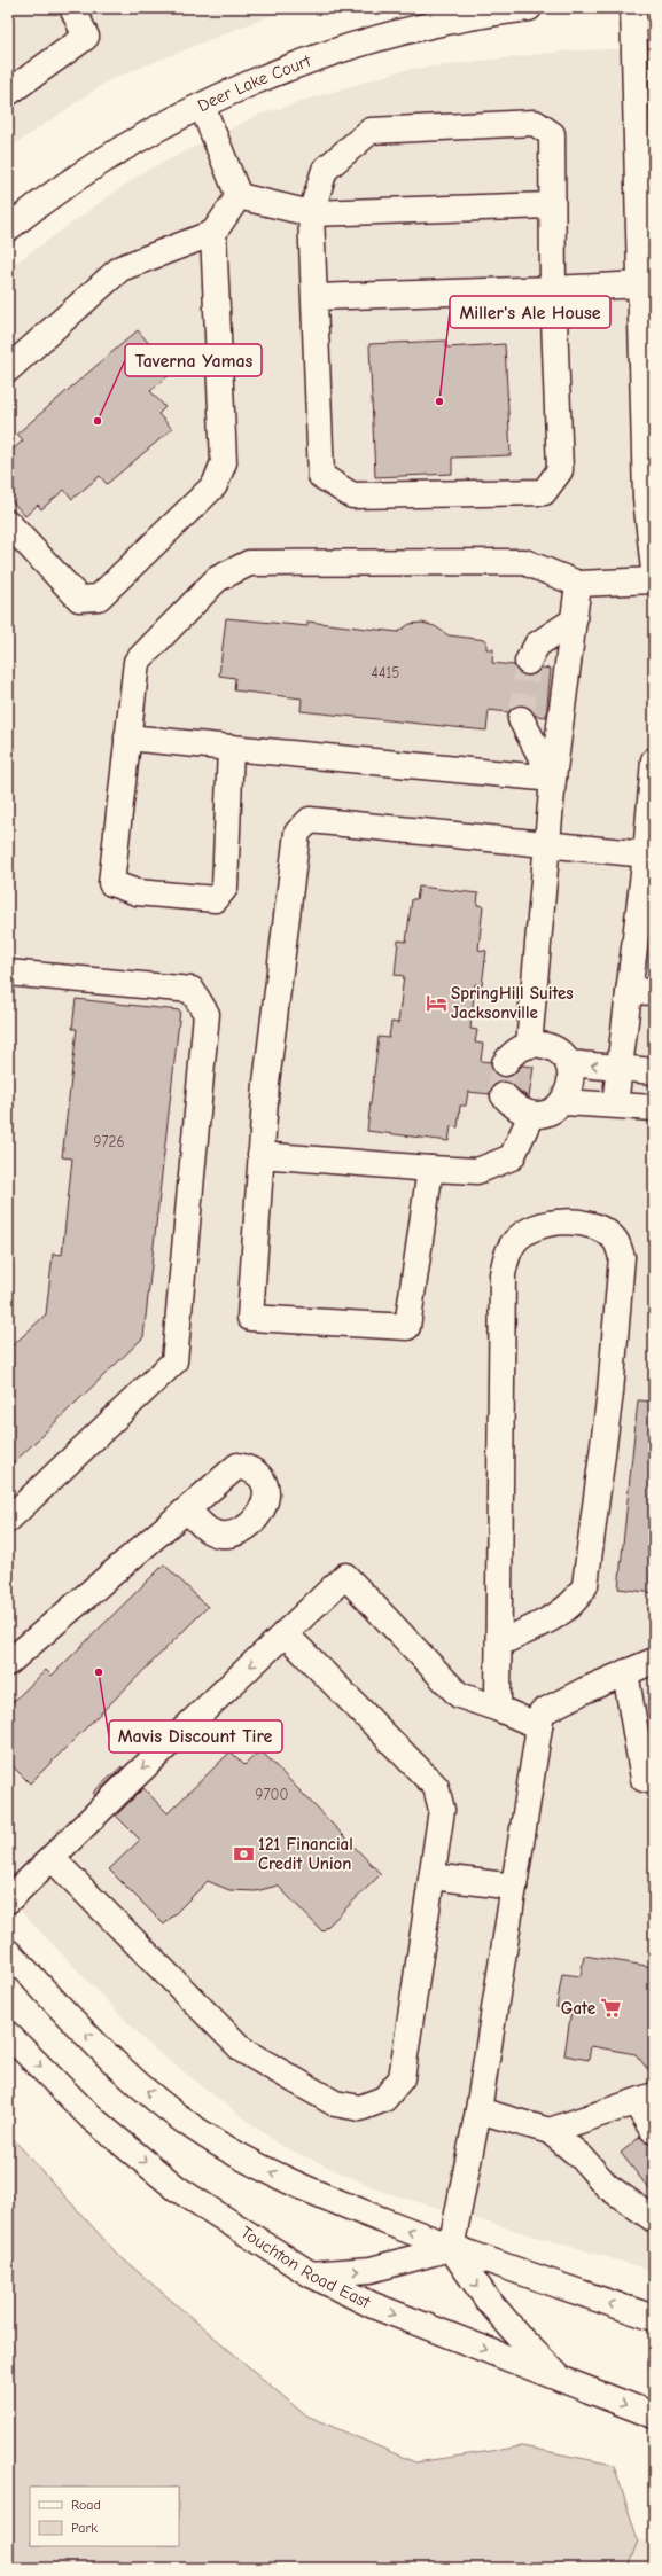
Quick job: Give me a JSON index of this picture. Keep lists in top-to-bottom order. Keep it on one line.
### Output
{"streets":{"street":["Deer Lake Court","Touchton Road East"]},"places":{"other":["Miller's Ale House","Taverna Yamas","Mavis Discount Tire"],"hotel":["SpringHill Suites Jacksonville"],"bank":["121 Financial Credit Union"],"supermarket":["Gate"]},"house_numbers":["4415","9726","9700"],"legend":["Road","Park"]}
